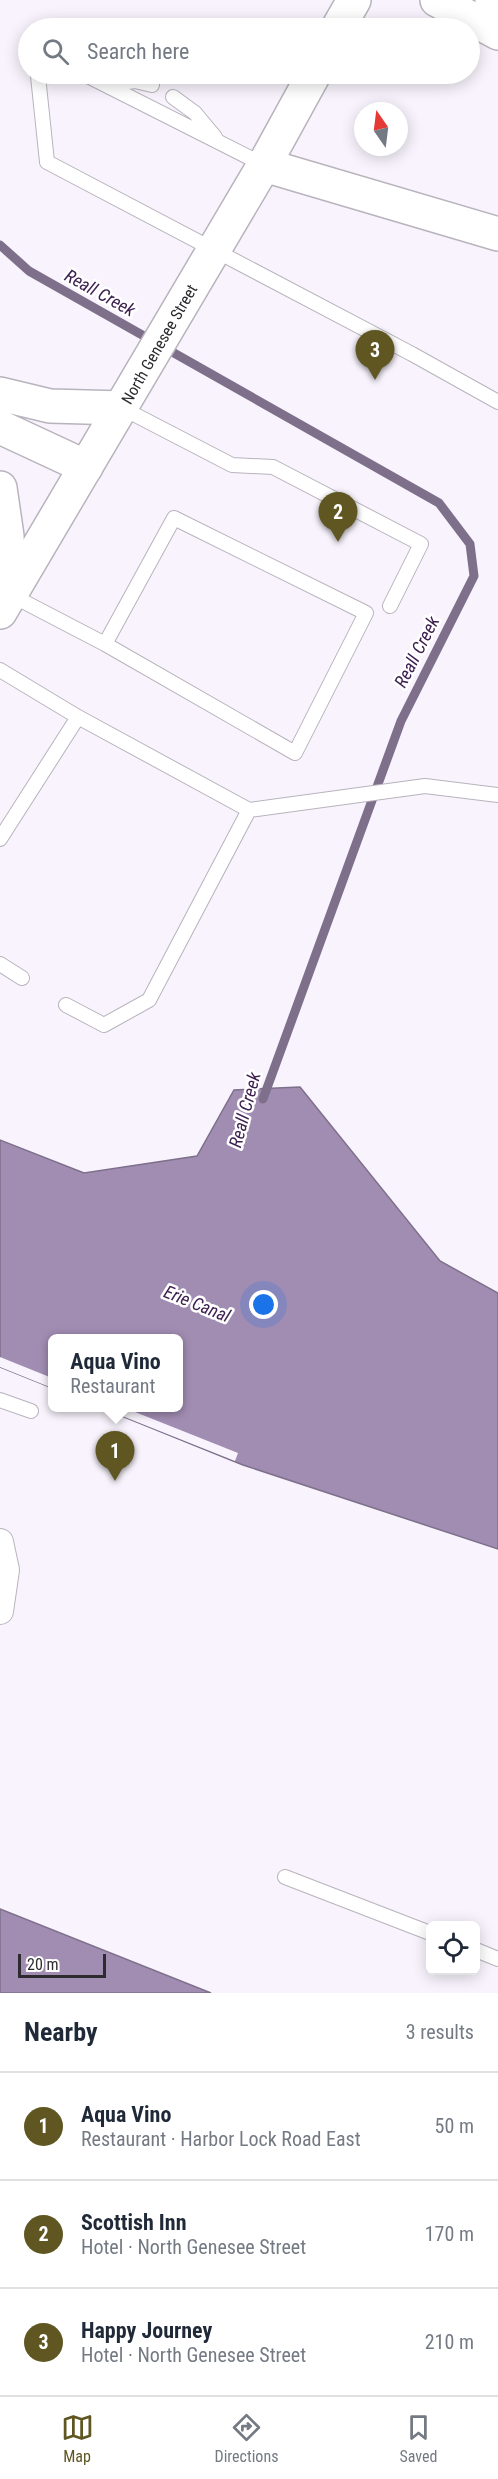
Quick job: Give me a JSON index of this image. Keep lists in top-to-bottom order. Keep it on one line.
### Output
{"streets":{"main road":["North Genesee Street"]},"water":["Reall Creek","Erie Canal"],"scale_bar":"20 m","north":"top","page":{"search":"Search here","pins":["3","2","1"],"popup":["Aqua Vino","Restaurant"],"scale":"20 m","heading":["Nearby","3 results"],"list":[{"mark":"1","name":"Aqua Vino","note":"Restaurant · Harbor Lock Road East","value":"50 m"},{"mark":"2","name":"Scottish Inn","note":"Hotel · North Genesee Street","value":"170 m"},{"mark":"3","name":"Happy Journey","note":"Hotel · North Genesee Street","value":"210 m"}],"nav":["Map","Directions","Saved"]}}
